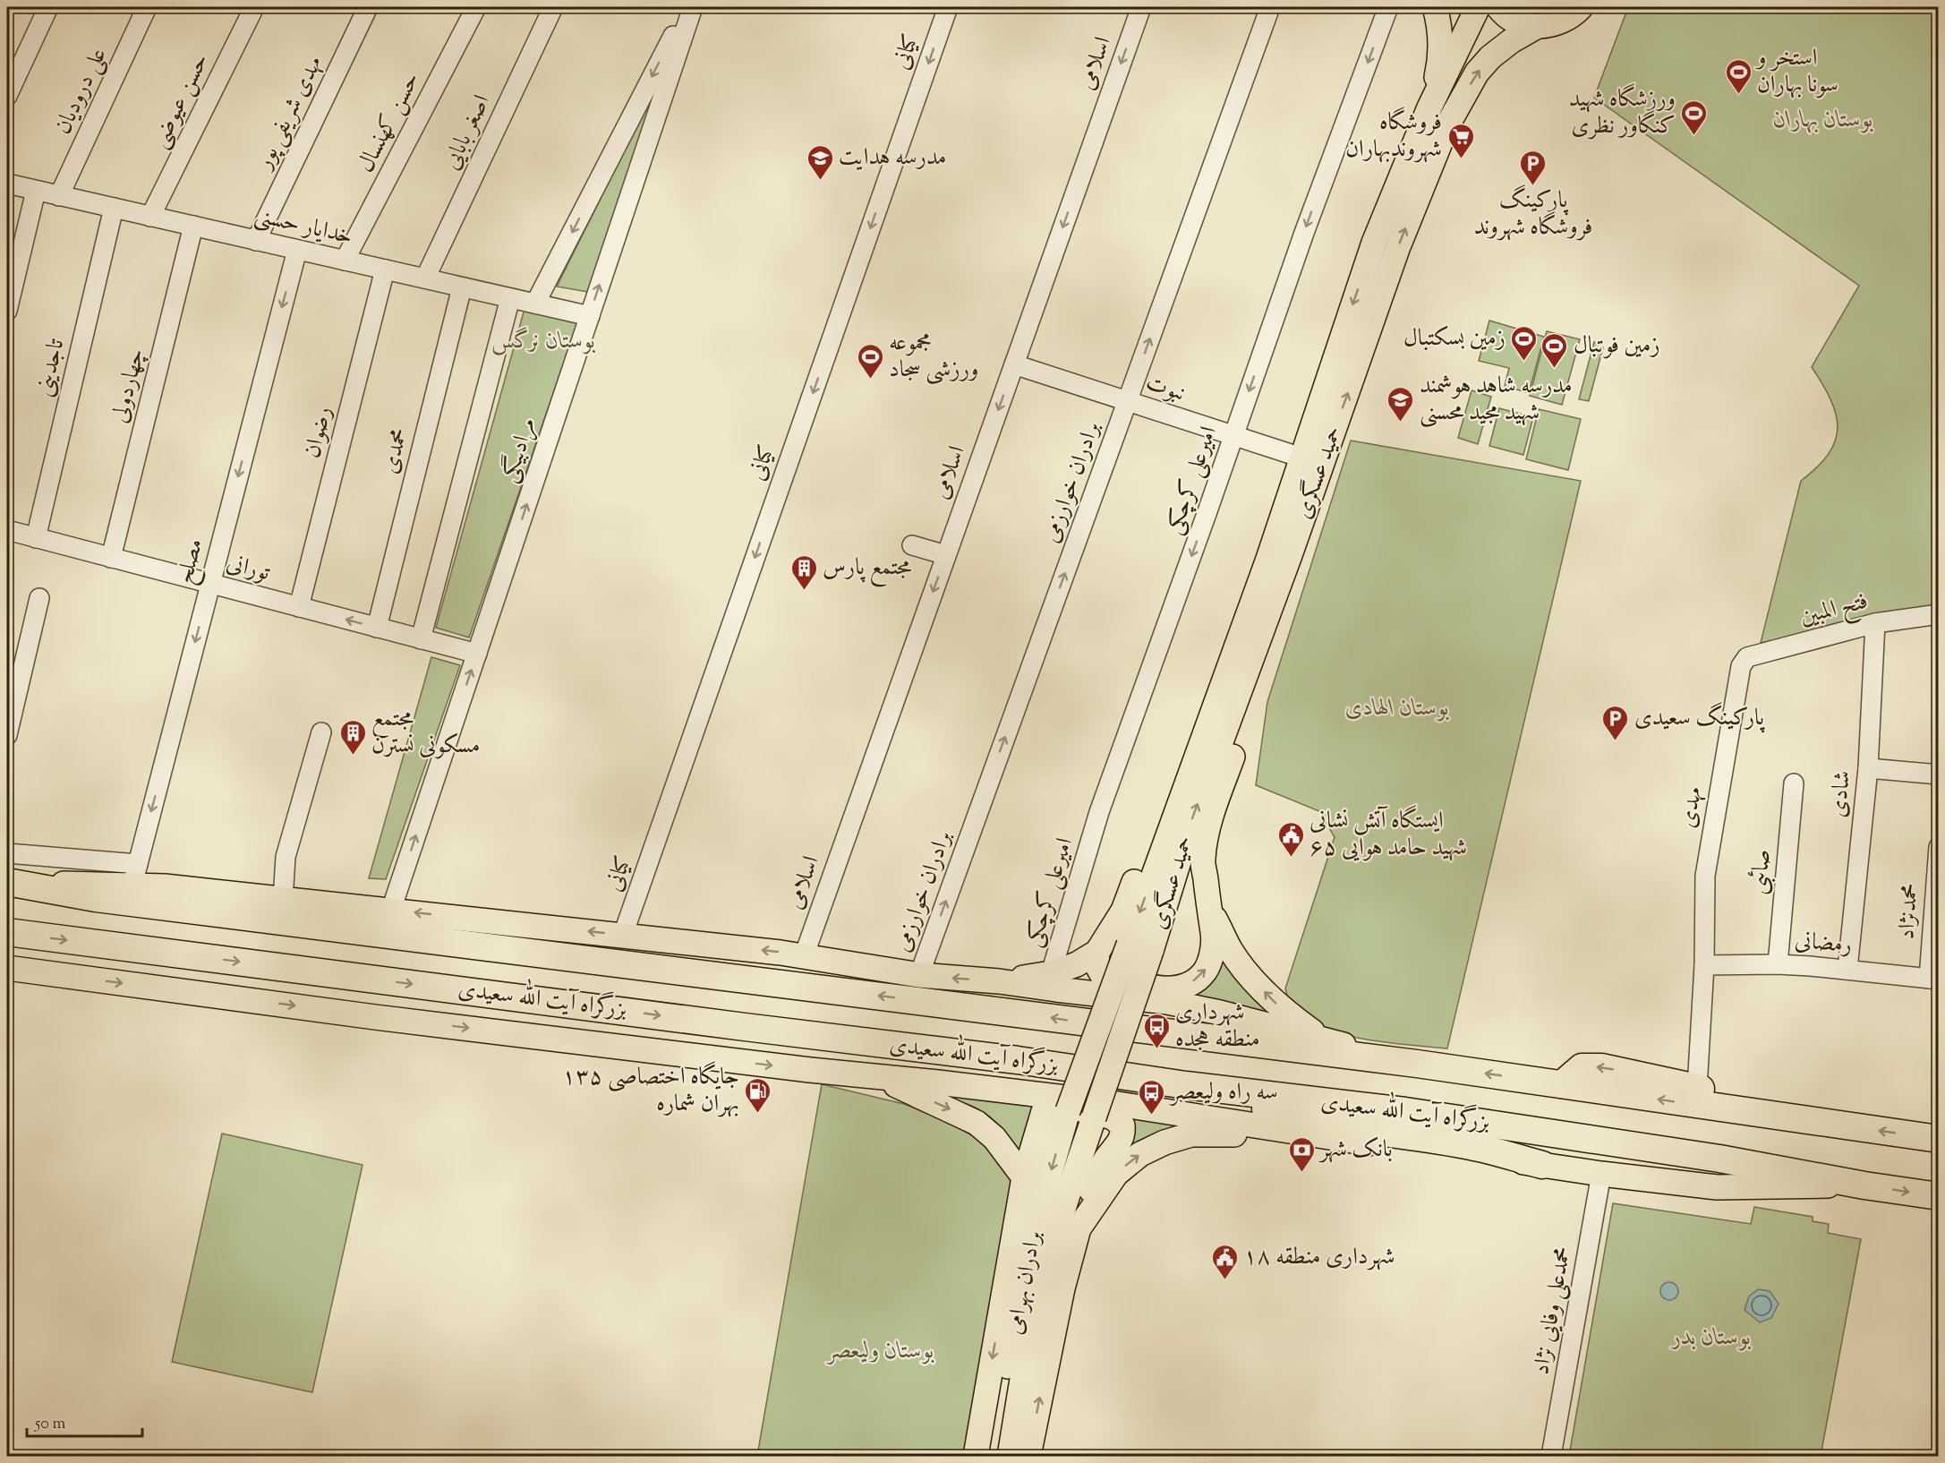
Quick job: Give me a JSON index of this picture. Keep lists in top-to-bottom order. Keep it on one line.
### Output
{"streets":{"highway":["بزرگراه آیت الله سعیدی"],"main road":["حمید عسگری","برادران بهرامی"],"street":["کیانی","اسلامی","علی درودیان","حسن عیوضی","مهدی شریفی پور","حسن کهنسال","اصغر بابایی","خدایار حسنی","تاجدینی","چهاردولی","نبوت","رضوان","مرادبیگی","محمدی","امیرعلی کرچکی","برادران خوارزمی","مصلح","تورانی","فتح المبین","شادی","مهدی","صائبی","محمدنژاد","رمضانی","محمدعلی وفایی نژاد"]},"crossings":[["اسلامی","نبوت"],["علی درودیان","خدایار حسنی"],["حسن عیوضی","خدایار حسنی"],["مهدی شریفی پور","خدایار حسنی"],["حسن کهنسال","خدایار حسنی"],["اصغر بابایی","خدایار حسنی"],["خدایار حسنی","تاجدینی"],["خدایار حسنی","چهاردولی"],["خدایار حسنی","رضوان"],["خدایار حسنی","مرادبیگی"],["خدایار حسنی","محمدی"],["خدایار حسنی","مصلح"],["تاجدینی","تورانی"],["چهاردولی","تورانی"],["نبوت","حمید عسگری"],["نبوت","امیرعلی کرچکی"],["نبوت","برادران خوارزمی"],["رضوان","تورانی"],["مرادبیگی","تورانی"],["محمدی","تورانی"],["حمید عسگری","برادران بهرامی"],["مصلح","تورانی"],["فتح المبین","شادی"],["فتح المبین","مهدی"],["شادی","رمضانی"],["مهدی","رمضانی"],["صائبی","رمضانی"],["محمدنژاد","رمضانی"]],"one_way":["کیانی","اسلامی","امیرعلی کرچکی","برادران خوارزمی"],"parks":["بوستان بهاران","بوستان نرگس","بوستان الهادی","بوستان بدر","بوستان ولیعصر"],"places":{"sports":["استخر و سونا بهاران","ورزشگاه شهید کنگاور نظری","زمین بسکتبال","زمین فوتبال","مجموعه ورزشی سجاد"],"supermarket":["فروشگاه شهروندبهاران"],"school or university":["مدرسه هدایت","مدرسه شاهد هوشمند شهید مجید محسنی"],"parking":["پارکینگ فروشگاه شهروند","پارکینگ سعیدی"],"building":["مجتمع پارس","مجتمع مسکونی نسترن"],"public building":["ایستگاه آتش نشانی ۶۵ شهید حامد هوایی","شهرداری منطقه ۱۸"],"bus stop":["شهرداری منطقه هجده","سه راه ولیعصر"],"fuel station":["۱۳۵ جایگاه اختصاصی بهران شماره"],"bank":["بانک شهر"]},"scale_bar":"50 m"}
